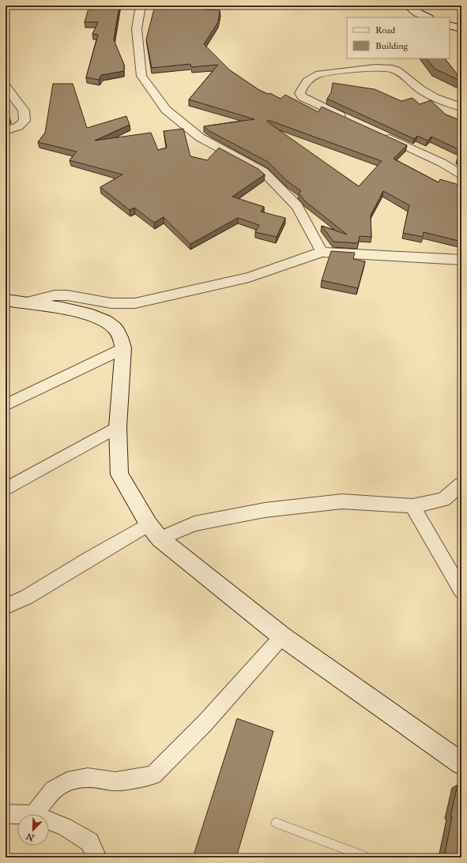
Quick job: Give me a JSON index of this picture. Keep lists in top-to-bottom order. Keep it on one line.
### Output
{"legend":["Road","Building"],"north":"bottom left"}
